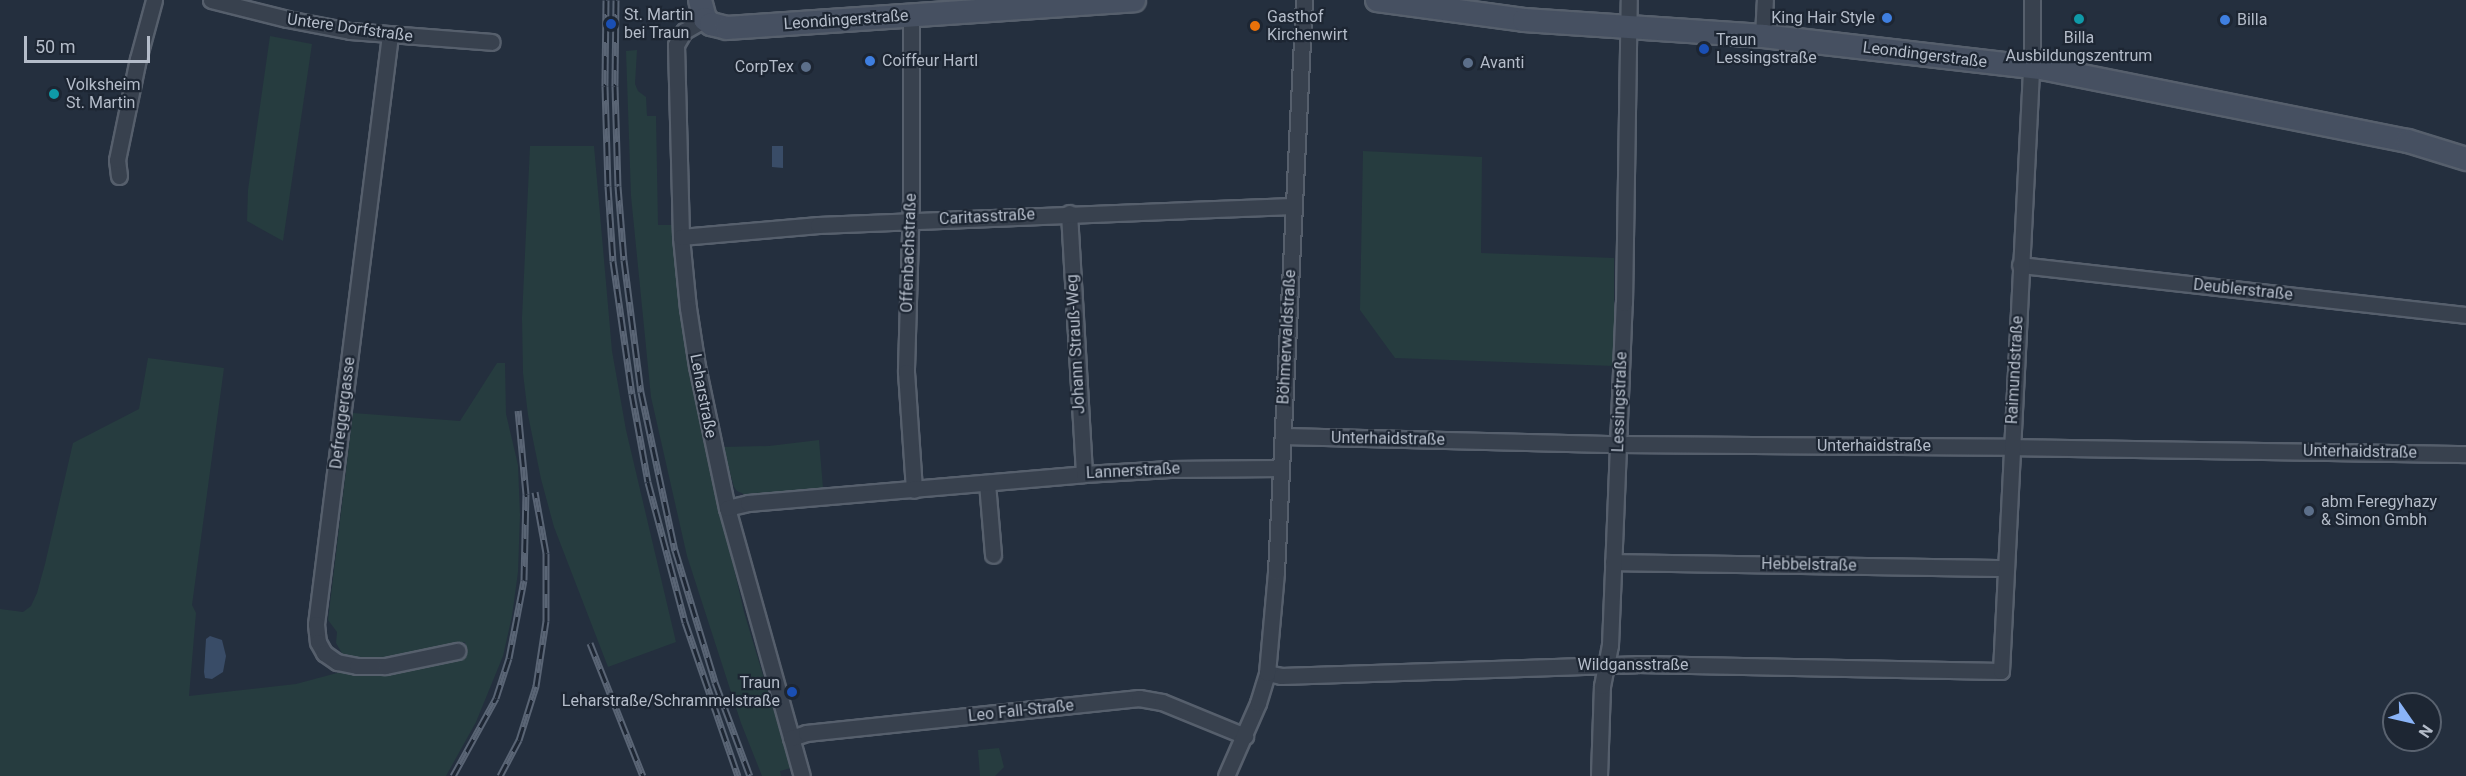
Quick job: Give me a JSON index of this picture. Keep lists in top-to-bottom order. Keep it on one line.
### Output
{"streets":{"street":["Leondingerstraße","Untere Dorfstraße","Caritasstraße","Offenbachstraße","Deublerstraße","Böhmerwaldstraße","Johann Strauß-Weg","Raimundstraße","Leharstraße","Lessingstraße","Defreggergasse","Unterhaidstraße","Lannerstraße","Hebbelstraße","Wildgansstraße","Leo Fall-Straße"]},"crossings":[["Leondingerstraße","Offenbachstraße"],["Leondingerstraße","Raimundstraße"],["Leondingerstraße","Leharstraße"],["Leondingerstraße","Lessingstraße"],["Untere Dorfstraße","Defreggergasse"],["Caritasstraße","Offenbachstraße"],["Caritasstraße","Böhmerwaldstraße"],["Caritasstraße","Johann Strauß-Weg"],["Caritasstraße","Leharstraße"],["Offenbachstraße","Lannerstraße"],["Deublerstraße","Raimundstraße"],["Böhmerwaldstraße","Unterhaidstraße"],["Böhmerwaldstraße","Lannerstraße"],["Böhmerwaldstraße","Wildgansstraße"],["Böhmerwaldstraße","Leo Fall-Straße"],["Johann Strauß-Weg","Lannerstraße"],["Raimundstraße","Unterhaidstraße"],["Raimundstraße","Hebbelstraße"],["Raimundstraße","Wildgansstraße"],["Leharstraße","Lannerstraße"],["Leharstraße","Leo Fall-Straße"],["Lessingstraße","Unterhaidstraße"],["Lessingstraße","Hebbelstraße"],["Lessingstraße","Wildgansstraße"]],"places":["King Hair Style","Billa Ausbildungszentrum","Billa","St. Martin bei Traun","Gasthof Kirchenwirt","Traun Lessingstraße","Coiffeur Hartl","Avanti","CorpTex","Volksheim St. Martin","abm Feregyhazy & Simon Gmbh","Traun Leharstraße/Schrammelstraße"],"scale_bar":"50 m","north":"bottom right"}
